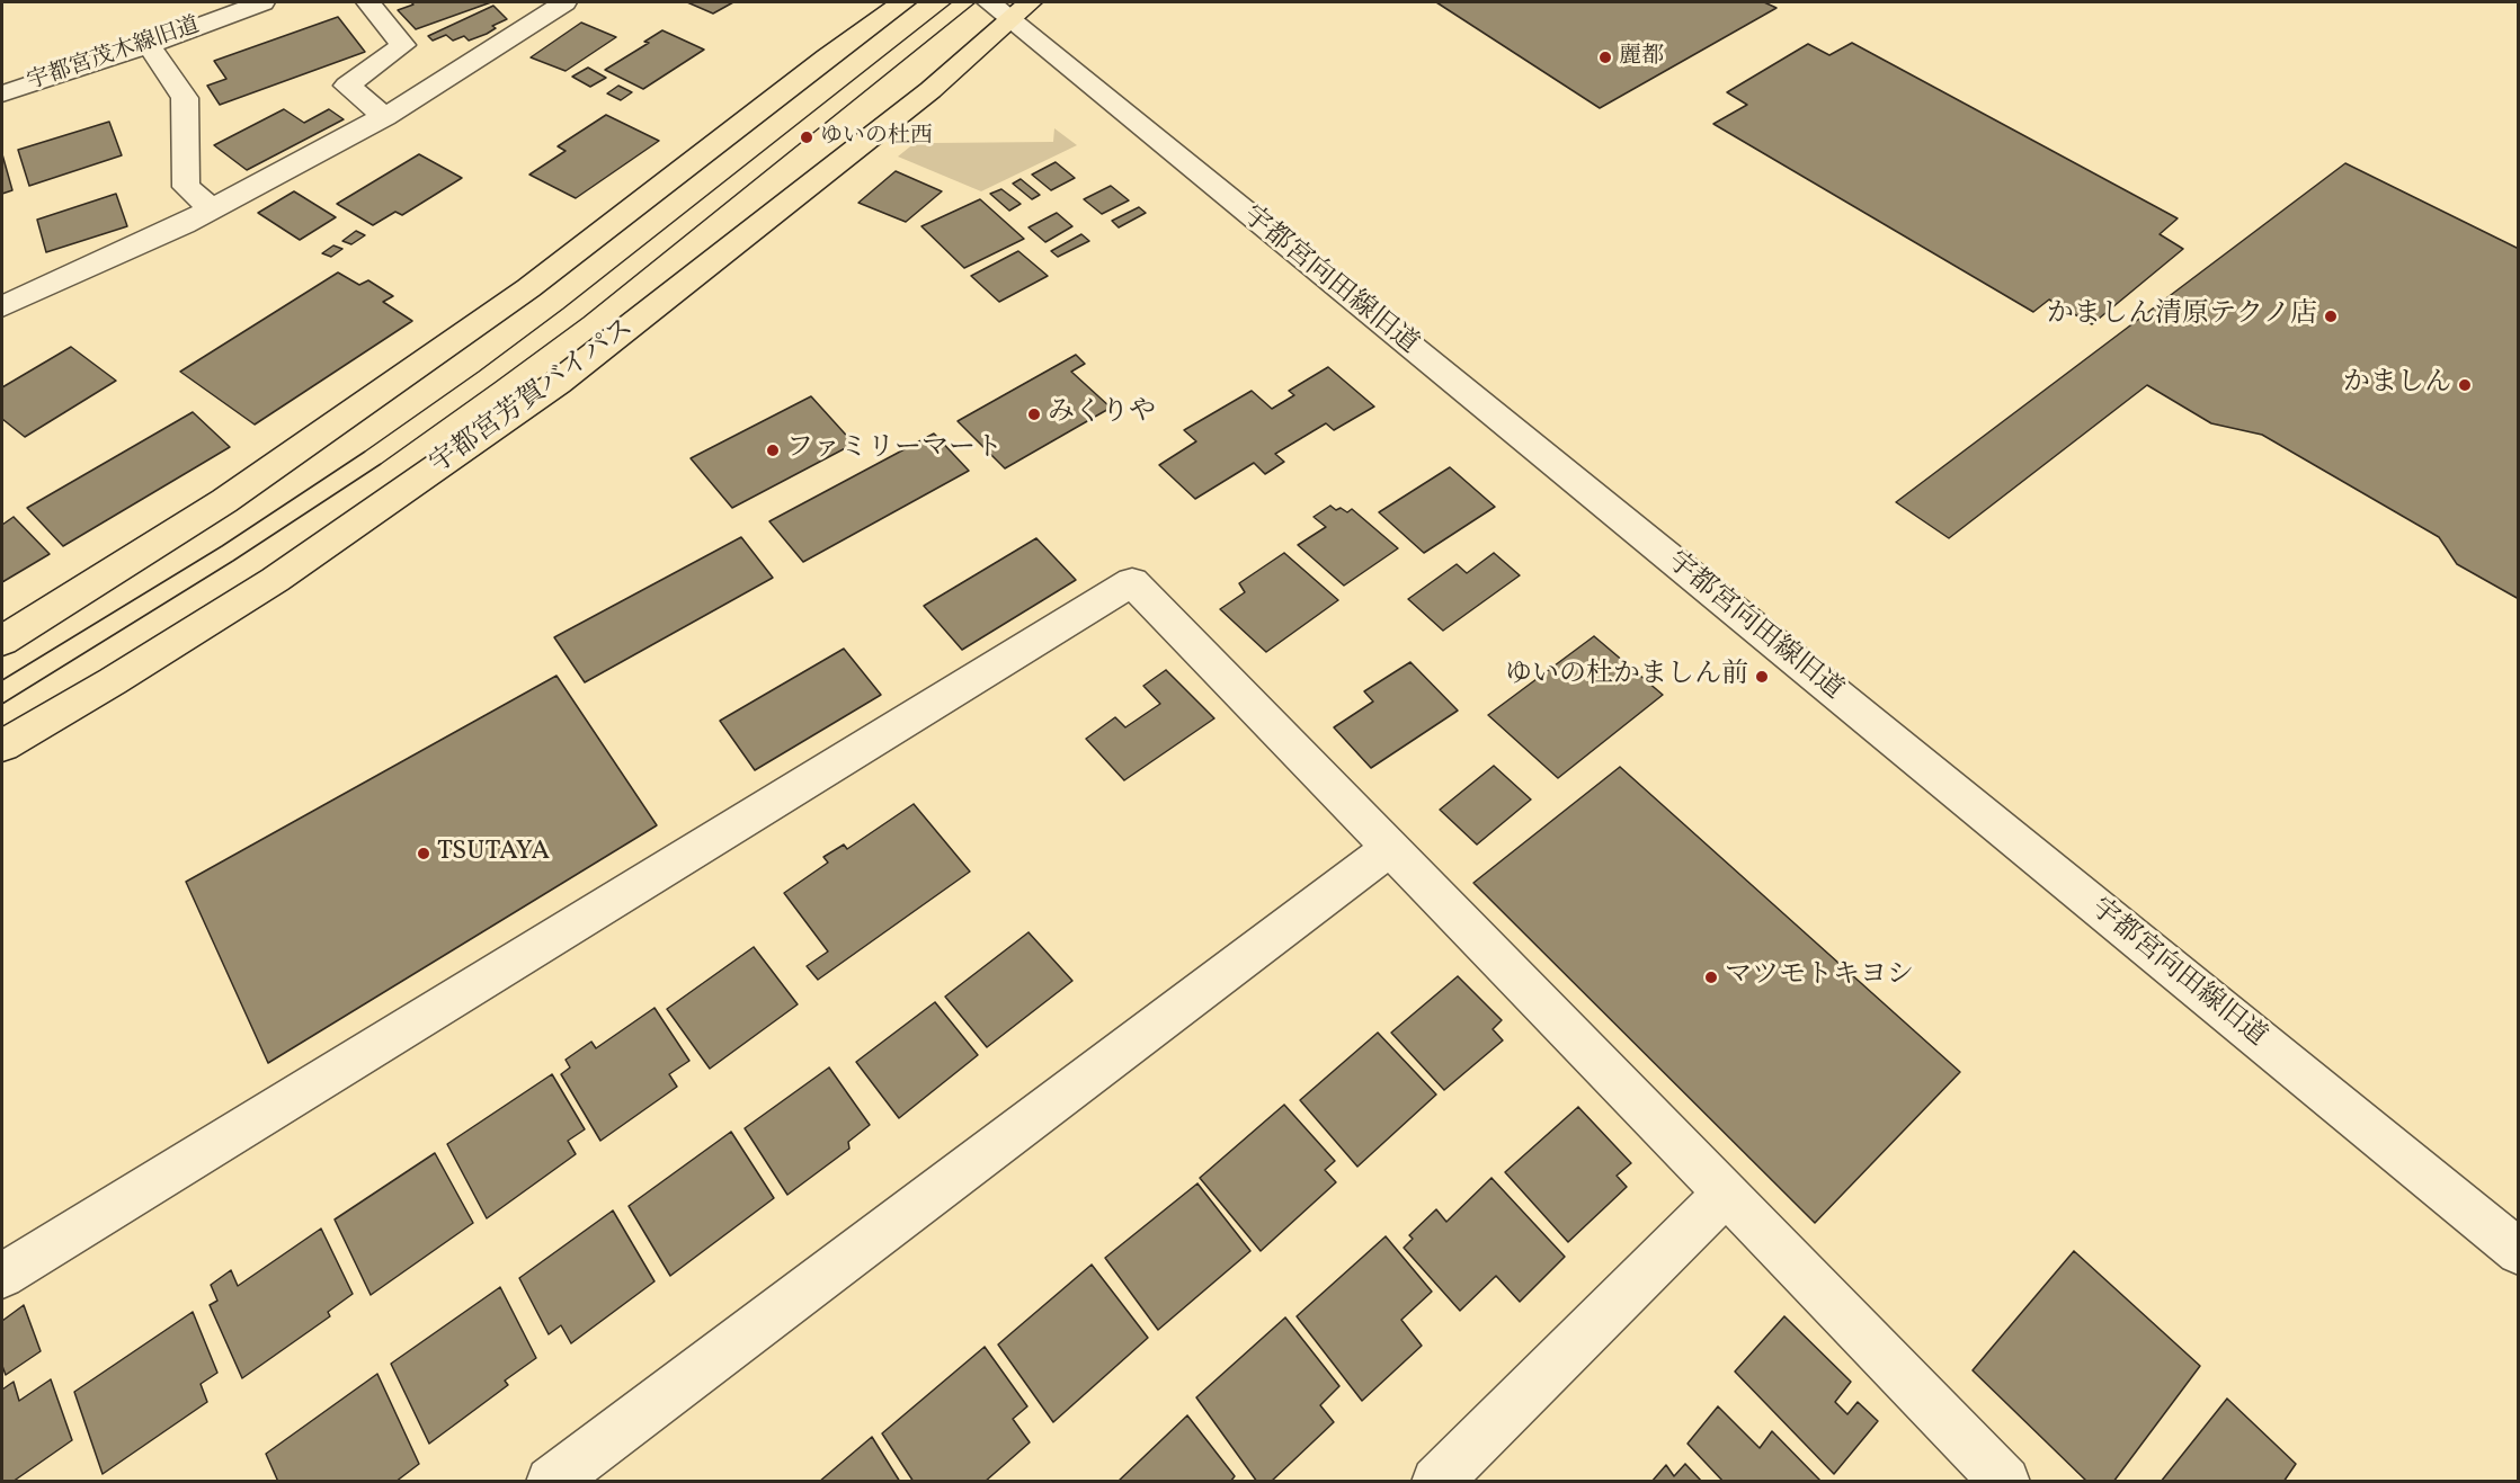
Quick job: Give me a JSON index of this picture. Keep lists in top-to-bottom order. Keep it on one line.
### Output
{"streets":{"main road":["宇都宮芳賀バイパス"],"street":["宇都宮茂木線旧道","宇都宮向田線旧道"]},"crossings":[["宇都宮向田線旧道","宇都宮芳賀バイパス"]],"places":["麗都","ゆいの杜西","かましん清原テクノ店","かましん","みくりや","ファミリーマート","ゆいの杜かましん前","TSUTAYA","マツモトキヨシ"]}
